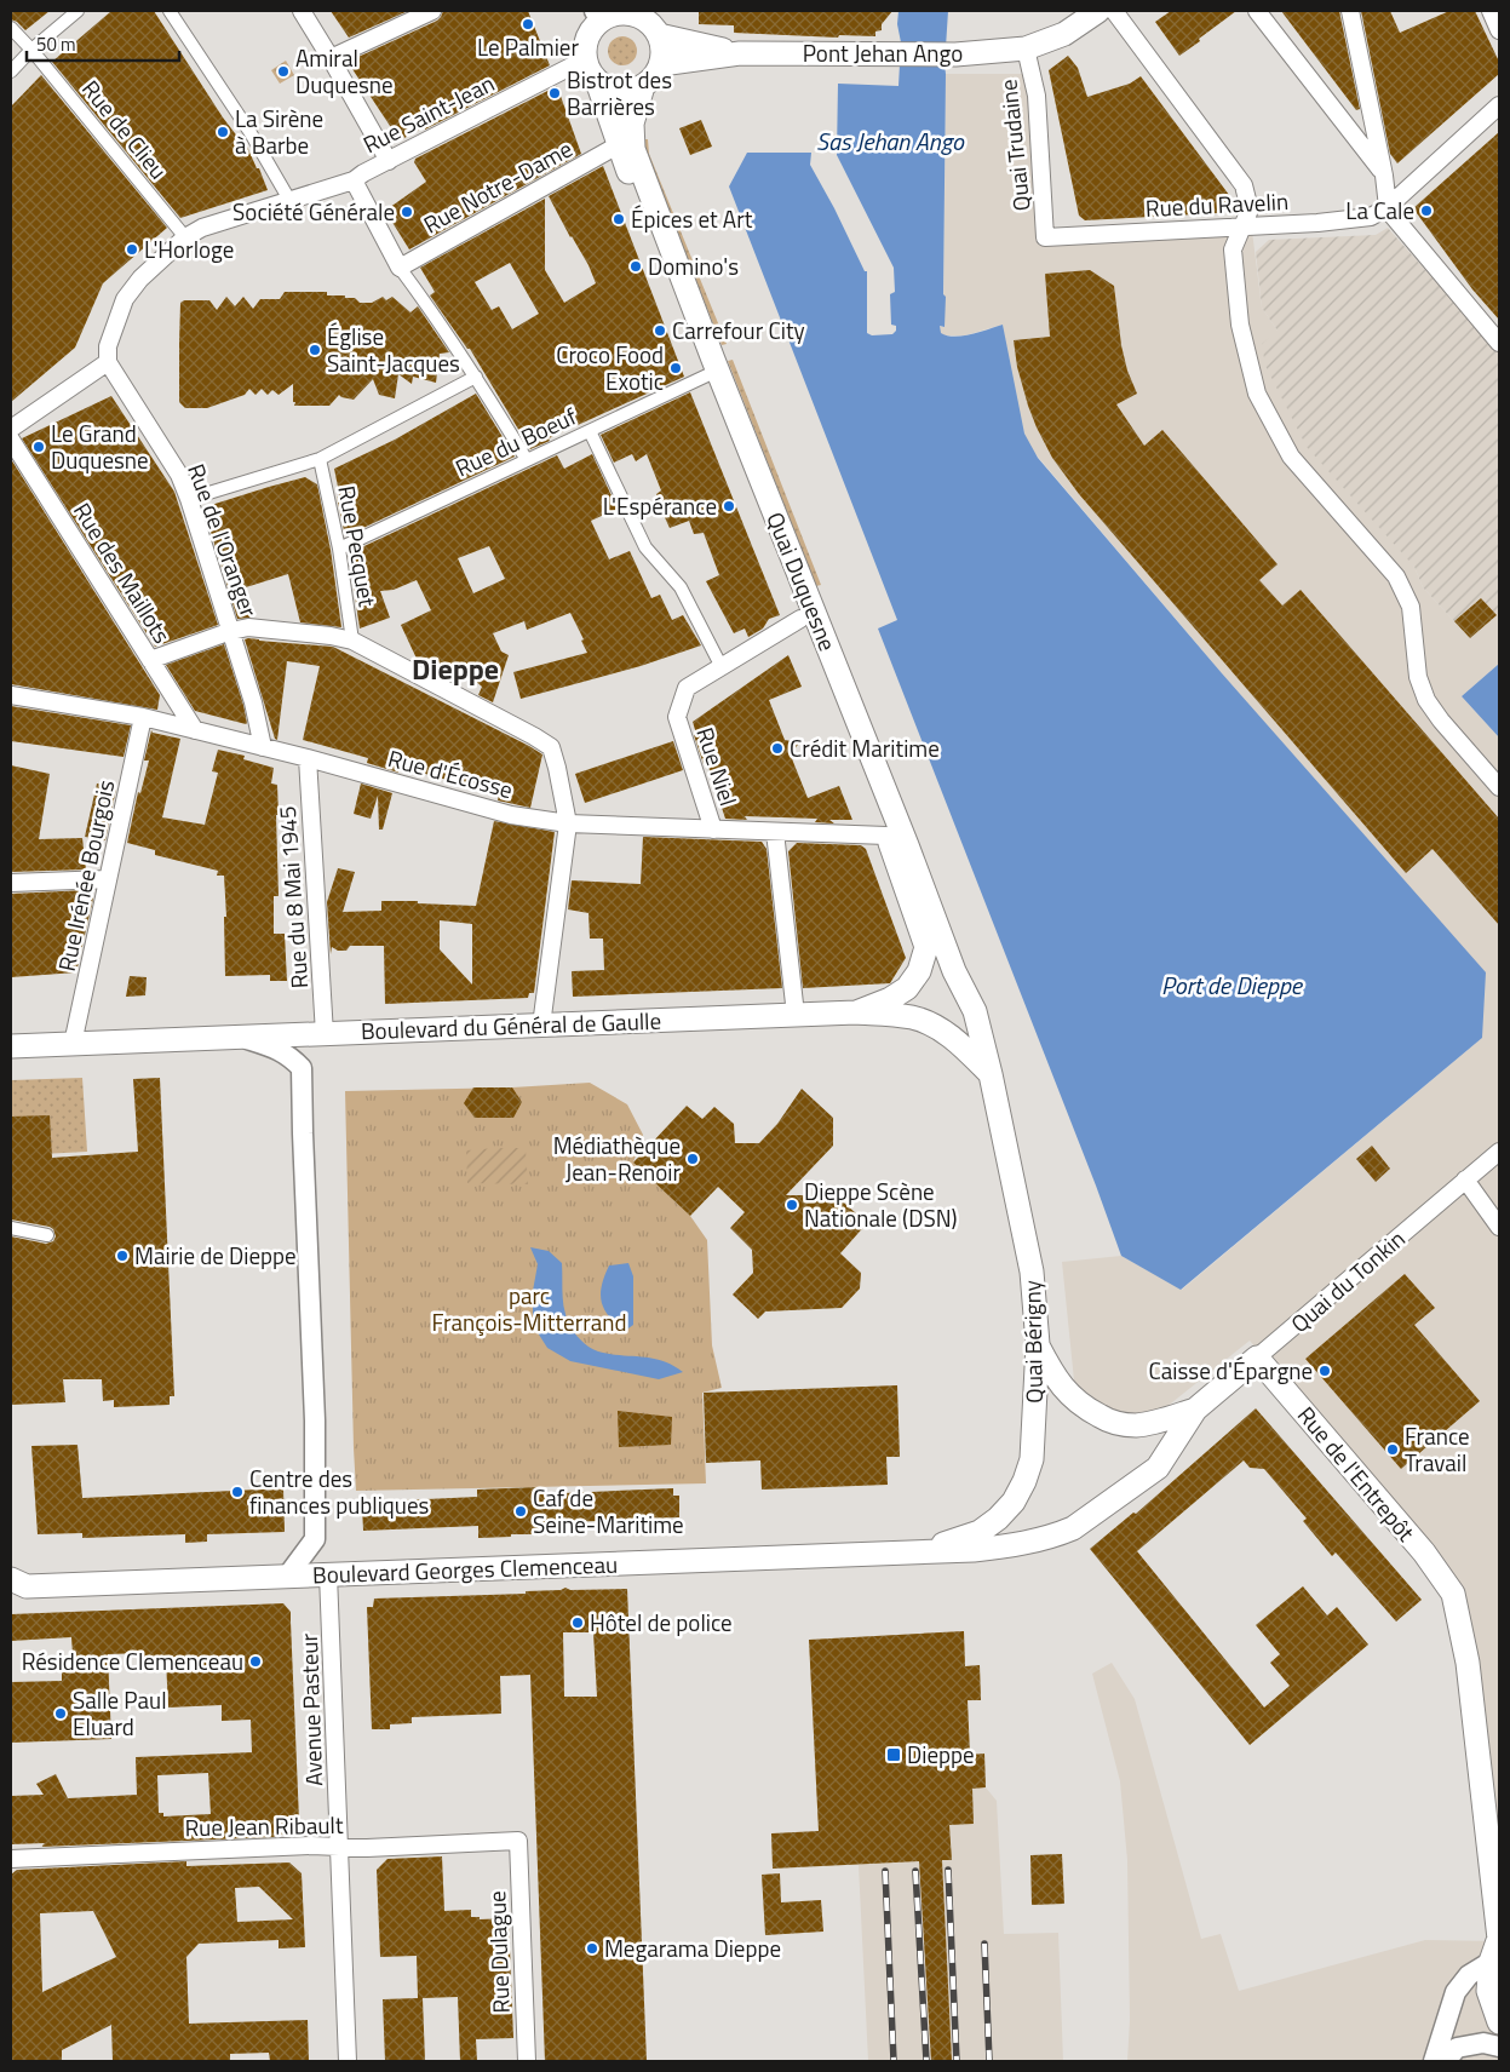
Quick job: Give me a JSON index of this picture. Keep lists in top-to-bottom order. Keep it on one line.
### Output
{"streets":{"main road":["Pont Jehan Ango","Quai Duquesne","Boulevard du Général de Gaulle","Quai du Tonkin","Quai Bérigny","Rue de l'Entrepôt","Boulevard Georges Clemenceau"],"street":["Rue Saint-Jean","Rue de Clieu","Quai Trudaine","Rue Notre-Dame","Rue du Ravelin","Rue du Boeuf","Rue de l'Oranger","Rue Pecquet","Rue des Maillots","Rue Niel","Rue d'Écosse","Rue Irénée Bourgois","Rue du 8 Mai 1945","Avenue Pasteur","Rue Jean Ribault","Rue Dulague"]},"crossings":[["Pont Jehan Ango","Rue Saint-Jean"],["Pont Jehan Ango","Quai Trudaine"],["Pont Jehan Ango","Quai Duquesne"],["Rue Saint-Jean","Rue de Clieu"],["Rue Saint-Jean","Rue de l'Oranger"],["Rue Saint-Jean","Quai Duquesne"],["Quai Trudaine","Rue du Ravelin"],["Rue Notre-Dame","Quai Duquesne"],["Rue du Boeuf","Rue Pecquet"],["Rue du Boeuf","Quai Duquesne"],["Rue de l'Oranger","Rue d'Écosse"],["Rue des Maillots","Rue d'Écosse"],["Quai Duquesne","Rue d'Écosse"],["Quai Duquesne","Boulevard du Général de Gaulle"],["Quai Duquesne","Quai Bérigny"],["Rue Niel","Rue d'Écosse"],["Rue d'Écosse","Rue Irénée Bourgois"],["Rue d'Écosse","Rue du 8 Mai 1945"],["Rue Irénée Bourgois","Boulevard du Général de Gaulle"],["Rue du 8 Mai 1945","Boulevard du Général de Gaulle"],["Boulevard du Général de Gaulle","Quai Bérigny"],["Quai du Tonkin","Quai Bérigny"],["Quai du Tonkin","Rue de l'Entrepôt"],["Quai du Tonkin","Boulevard Georges Clemenceau"],["Quai Bérigny","Boulevard Georges Clemenceau"],["Boulevard Georges Clemenceau","Avenue Pasteur"],["Avenue Pasteur","Rue Jean Ribault"],["Rue Jean Ribault","Rue Dulague"]],"districts":["Dieppe"],"water":["Sas Jehan Ango","Port de Dieppe"],"parks":["parc François-Mitterrand"],"places":{"other":["Le Palmier","Amiral Duquesne","Bistrot des Barrières","La Sirène à Barbe","La Cale","Société Générale","Épices et Art","L'Horloge","Domino's","Carrefour City","Église Saint-Jacques","Croco Food Exotic","Le Grand Duquesne","L'Espérance","Crédit Maritime","Médiathèque Jean-Renoir","Dieppe Scène Nationale (DSN)","Mairie de Dieppe","Caisse d'Épargne","France Travail","Centre des finances publiques","Caf de Seine-Maritime","Hôtel de police","Résidence Clemenceau","Salle Paul Eluard","Megarama Dieppe"],"transit":["Dieppe"]},"scale_bar":"50 m"}
